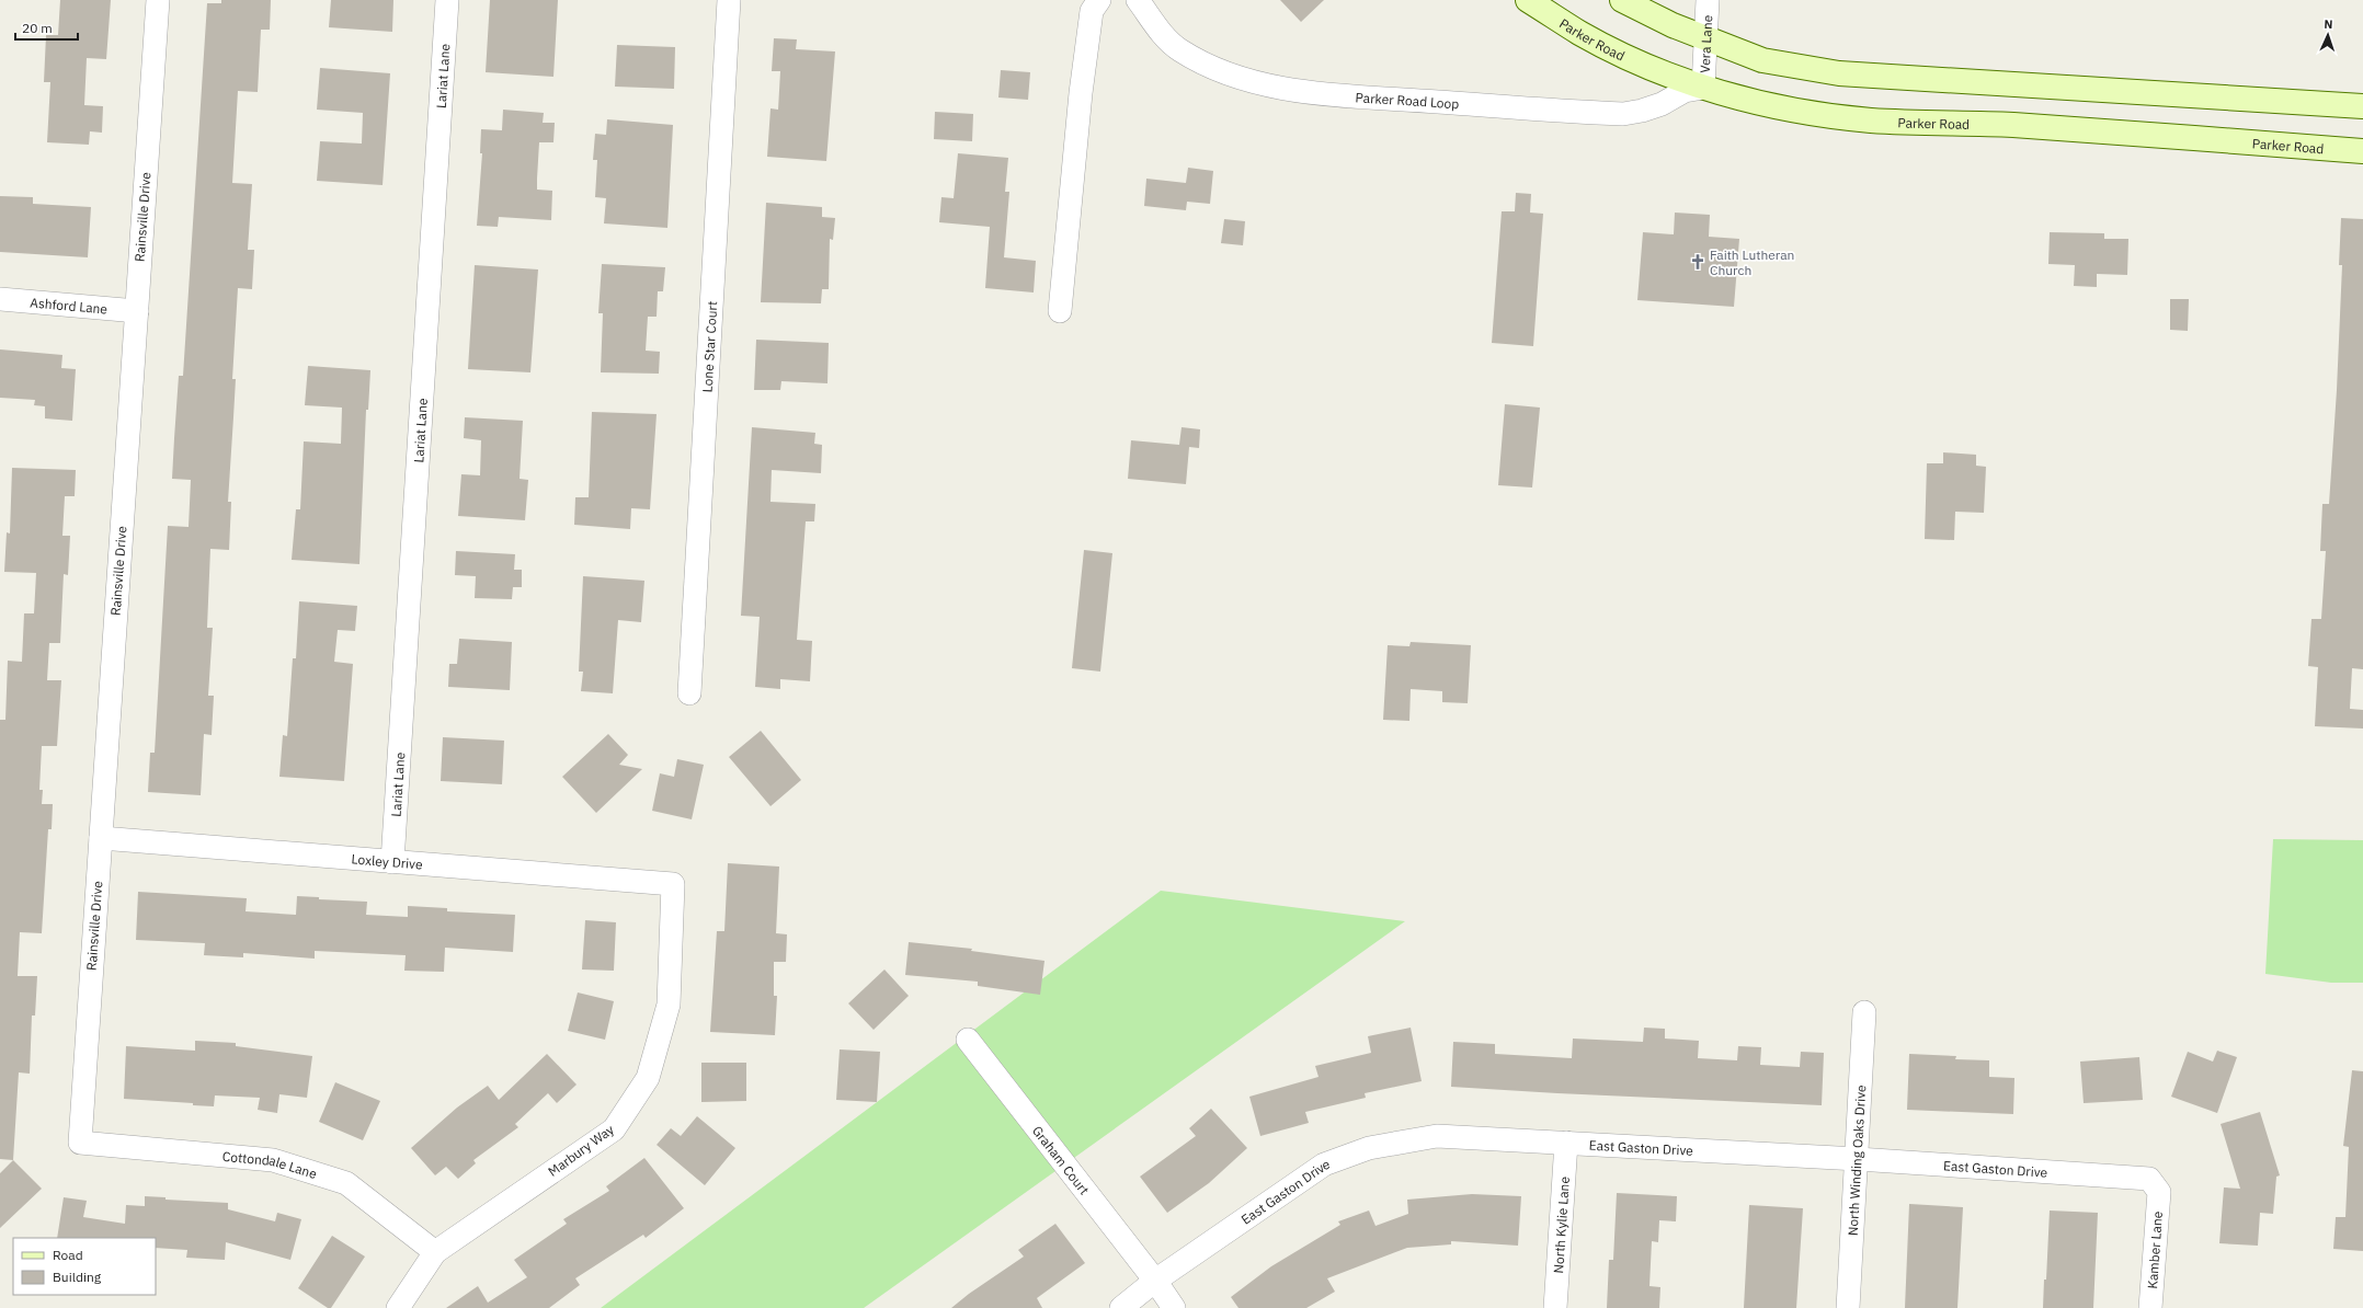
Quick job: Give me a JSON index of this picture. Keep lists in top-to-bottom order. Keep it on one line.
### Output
{"streets":{"main road":["Parker Road"],"street":["Vera Lane","Lariat Lane","Parker Road Loop","Rainsville Drive","Ashford Lane","Lone Star Court","Loxley Drive","East Gaston Drive","Marbury Way","Graham Court","North Winding Oaks Drive","Cottondale Lane","North Kylie Lane","Kamber Lane"]},"crossings":[["Parker Road","Vera Lane"],["Parker Road","Parker Road Loop"],["Vera Lane","Parker Road Loop"],["Lariat Lane","Loxley Drive"],["Rainsville Drive","Ashford Lane"],["Rainsville Drive","Loxley Drive"],["Rainsville Drive","Cottondale Lane"],["Loxley Drive","Marbury Way"],["East Gaston Drive","Graham Court"],["East Gaston Drive","North Winding Oaks Drive"],["East Gaston Drive","North Kylie Lane"],["East Gaston Drive","Kamber Lane"],["Marbury Way","Cottondale Lane"]],"places":{"church":["Faith Lutheran Church"]},"legend":["Road","Building"],"scale_bar":"20 m","north":"top"}
